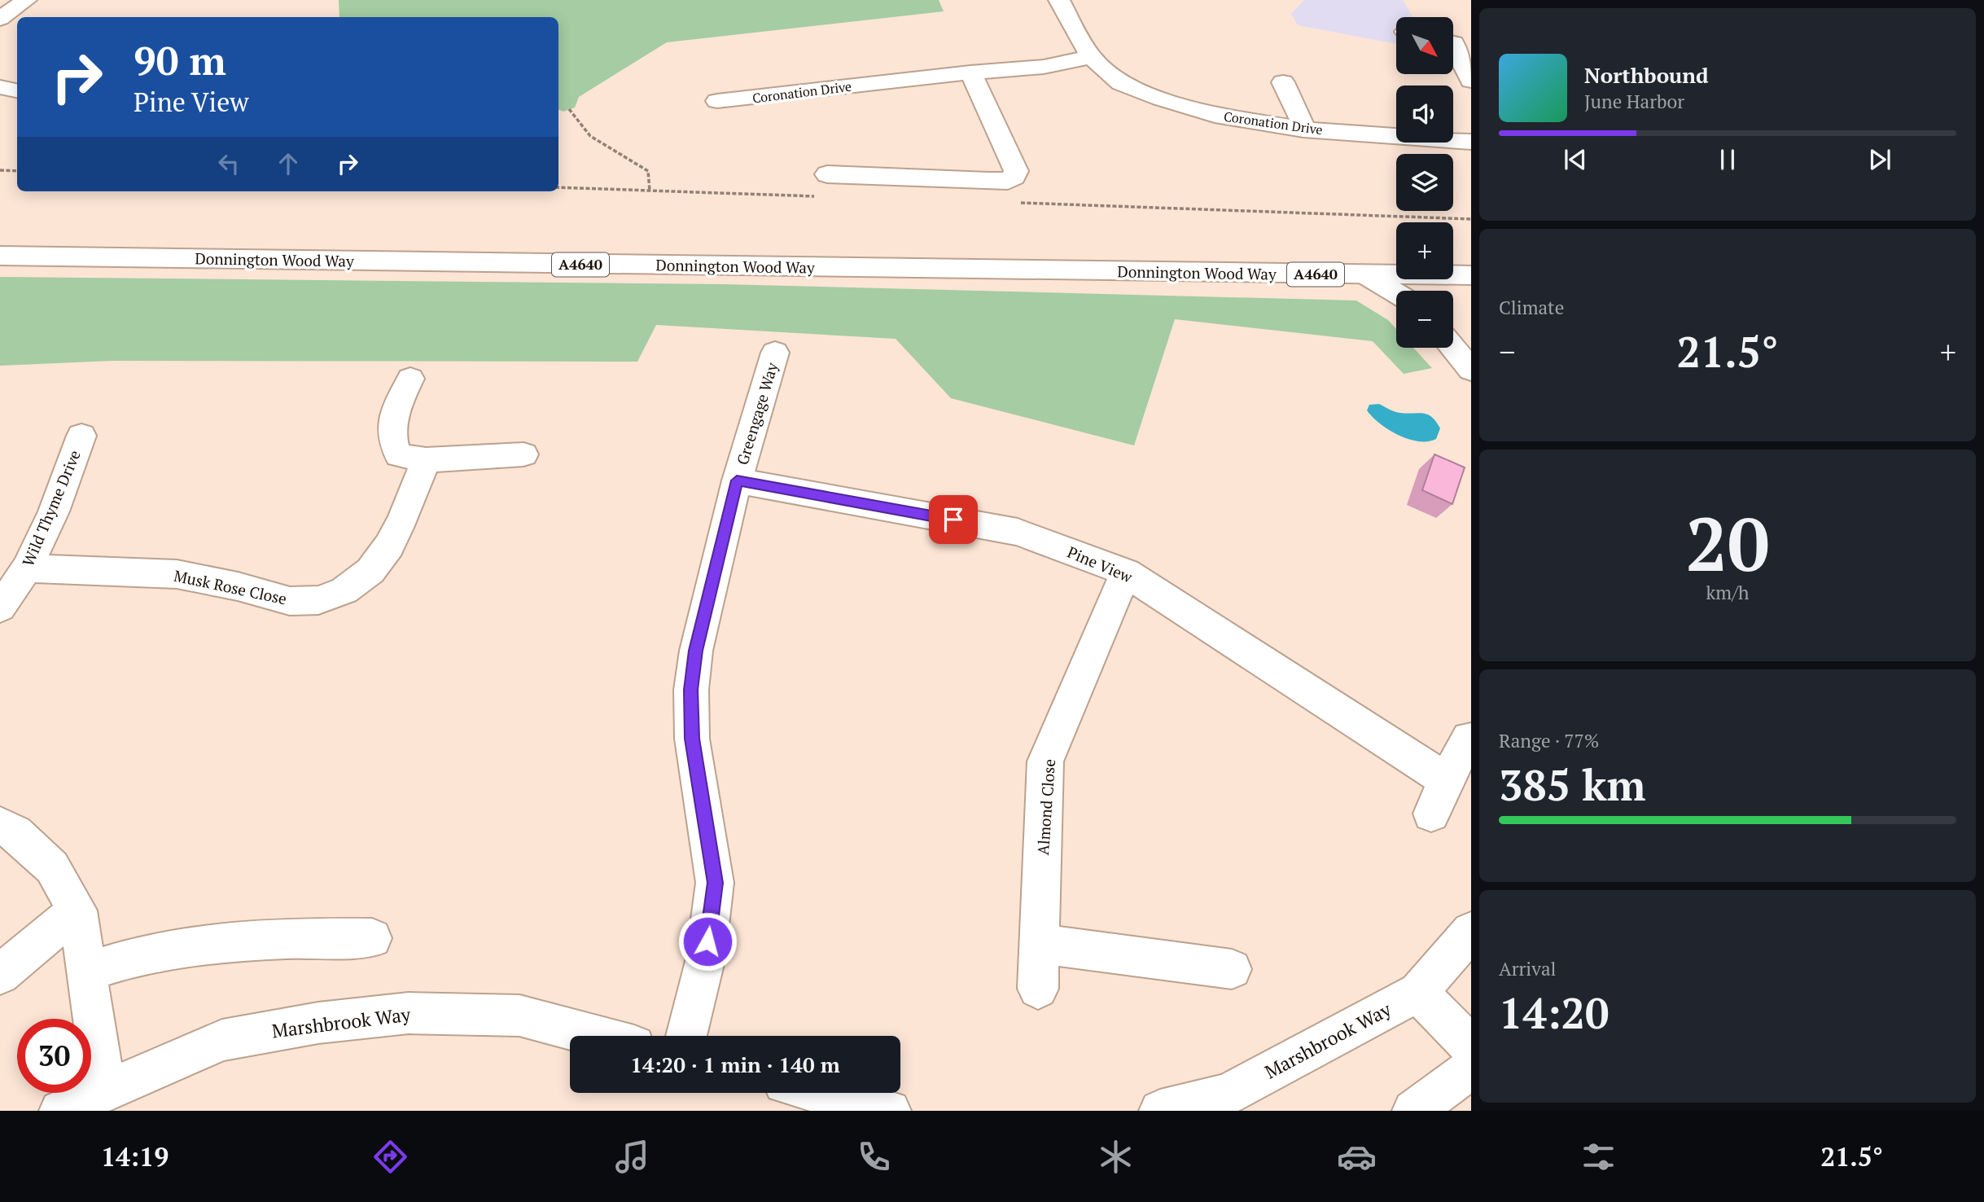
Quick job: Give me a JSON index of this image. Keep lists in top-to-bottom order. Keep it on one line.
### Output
{"streets":{"street":["Coronation Drive","Donnington Wood Way","A4640","Greengage Way","Wild Thyme Drive","Pine View","Musk Rose Close","Almond Close","Marshbrook Way"]},"crossings":[["Greengage Way","Pine View"],["Wild Thyme Drive","Musk Rose Close"],["Pine View","Almond Close"]],"north":"bottom right","page":{"map_buttons":["+","−"],"turn":["90 m","Pine View"],"song":["Northbound","June Harbor"],"tile":["Climate",["20","km/h"],["Range · 77%","385 km"],["Arrival","14:20"]],"heat":["−","21.5°","+"],"limit":"30","trip":"14:20 · 1 min · 140 m","tabs":["14:19","21.5°"]}}
